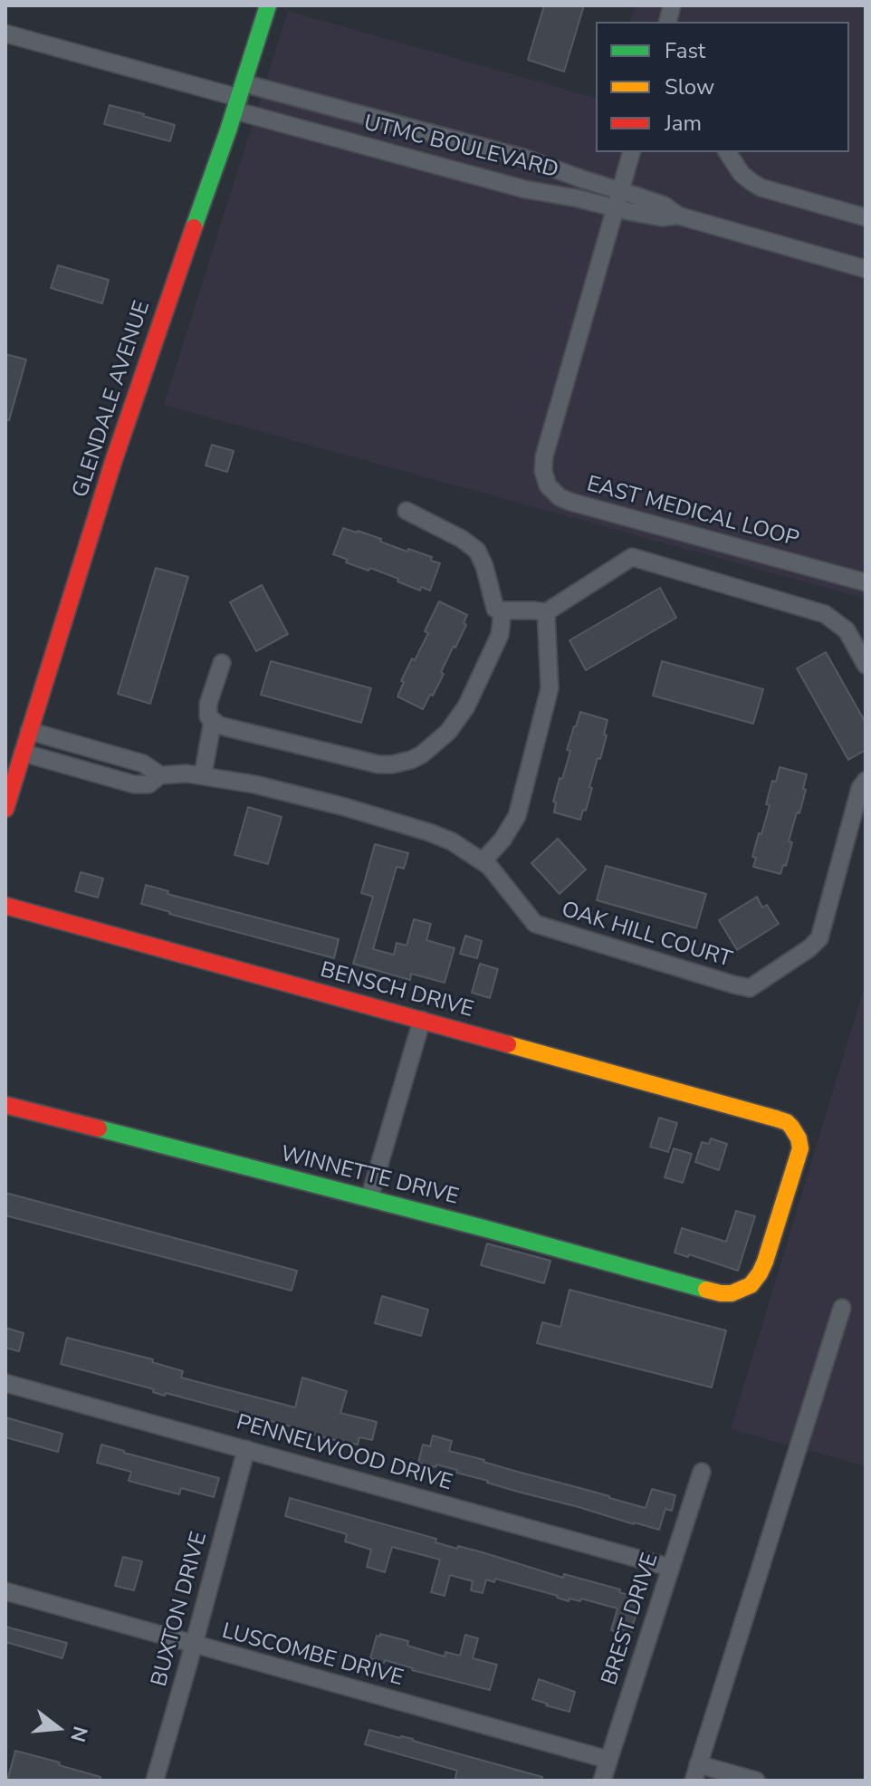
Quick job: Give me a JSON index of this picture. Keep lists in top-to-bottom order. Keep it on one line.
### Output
{"streets":{"street":["UTMC BOULEVARD","GLENDALE AVENUE","EAST MEDICAL LOOP","OAK HILL COURT","BENSCH DRIVE","WINNETTE DRIVE","PENNELWOOD DRIVE","BUXTON DRIVE","BREST DRIVE","LUSCOMBE DRIVE"]},"crossings":[["UTMC BOULEVARD","GLENDALE AVENUE"],["UTMC BOULEVARD","EAST MEDICAL LOOP"],["GLENDALE AVENUE","OAK HILL COURT"],["BENSCH DRIVE","WINNETTE DRIVE"],["PENNELWOOD DRIVE","BUXTON DRIVE"],["PENNELWOOD DRIVE","BREST DRIVE"],["BUXTON DRIVE","LUSCOMBE DRIVE"],["BREST DRIVE","LUSCOMBE DRIVE"]],"legend":["Fast","Slow","Jam"],"north":"right"}
